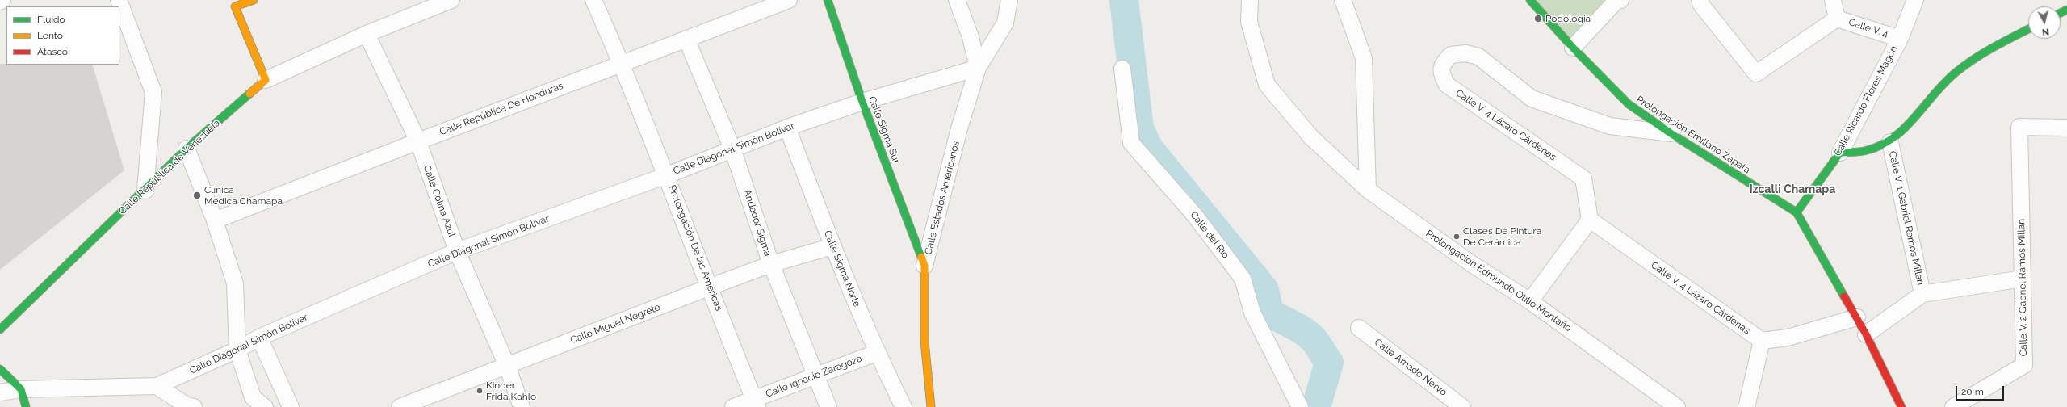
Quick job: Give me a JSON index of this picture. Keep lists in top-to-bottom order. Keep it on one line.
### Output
{"streets":{"main road":["Calle Ricardo Flores Magón","Calle Sigma Sur","Prolongación Emiliano Zapata","Calle República de Venezuela","Calle Estados Americanos"],"street":["Calle V. 4","Calle República De Honduras","Calle V. 4 Lázaro Cárdenas","Calle Diagonal Simón Bolívar","Calle Colina Azul","Calle V. 1 Gabriel Ramos Millan","Andador Sigma","Calle del Río","Prolongación De las Américas","Calle Sigma Norte","Prolongación Edmundo Otilio Montaño","Calle V. 2 Gabriel Ramos Millan","Calle Miguel Negrete","Calle Amado Nervo","Calle Ignacio Zaragoza"]},"crossings":[["Calle V. 4","Calle Ricardo Flores Magón"],["Calle Ricardo Flores Magón","Prolongación Emiliano Zapata"],["Calle República De Honduras","Calle Colina Azul"],["Calle República De Honduras","Andador Sigma"],["Calle República De Honduras","Prolongación De las Américas"],["Calle V. 4 Lázaro Cárdenas","Prolongación Emiliano Zapata"],["Calle Sigma Sur","Calle Diagonal Simón Bolívar"],["Calle Sigma Sur","Calle Estados Americanos"],["Calle Diagonal Simón Bolívar","Calle Estados Americanos"],["Calle Diagonal Simón Bolívar","Calle Colina Azul"],["Calle Diagonal Simón Bolívar","Andador Sigma"],["Calle Diagonal Simón Bolívar","Prolongación De las Américas"],["Calle Diagonal Simón Bolívar","Calle Sigma Norte"],["Calle República de Venezuela","Calle Colina Azul"],["Calle Colina Azul","Calle Miguel Negrete"],["Andador Sigma","Calle Miguel Negrete"],["Andador Sigma","Calle Ignacio Zaragoza"],["Prolongación De las Américas","Calle Miguel Negrete"],["Prolongación De las Américas","Calle Ignacio Zaragoza"],["Calle Sigma Norte","Calle Miguel Negrete"],["Calle Sigma Norte","Calle Ignacio Zaragoza"]],"districts":["Izcalli Chamapa"],"places":["Podologia","Clínica Médica Chamapa","Clases De Pintura De Cerámica","Kinder Frida Kahlo"],"legend":["Fluido","Lento","Atasco"],"scale_bar":"20 m","north":"bottom"}
